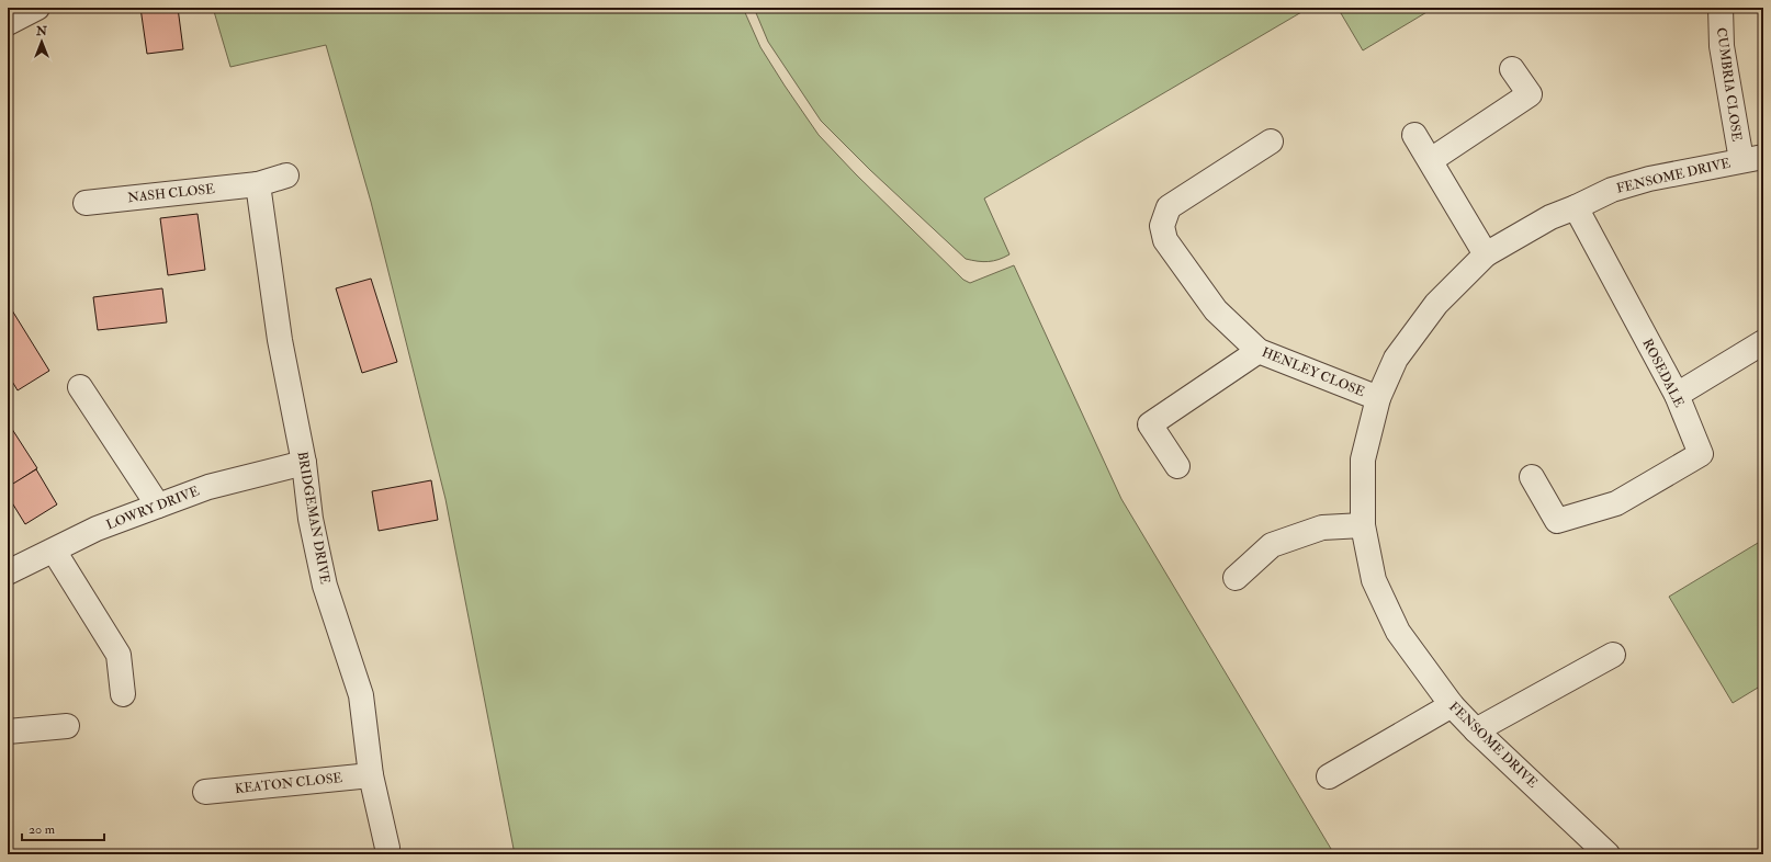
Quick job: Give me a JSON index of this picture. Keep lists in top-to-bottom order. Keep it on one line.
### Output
{"streets":{"street":["CUMBRIA CLOSE","FENSOME DRIVE","NASH CLOSE","HENLEY CLOSE","ROSEDALE","LOWRY DRIVE","BRIDGEMAN DRIVE","KEATON CLOSE"]},"crossings":[["CUMBRIA CLOSE","FENSOME DRIVE"],["FENSOME DRIVE","HENLEY CLOSE"],["FENSOME DRIVE","ROSEDALE"],["NASH CLOSE","BRIDGEMAN DRIVE"],["LOWRY DRIVE","BRIDGEMAN DRIVE"],["BRIDGEMAN DRIVE","KEATON CLOSE"]],"scale_bar":"20 m","north":"top"}
